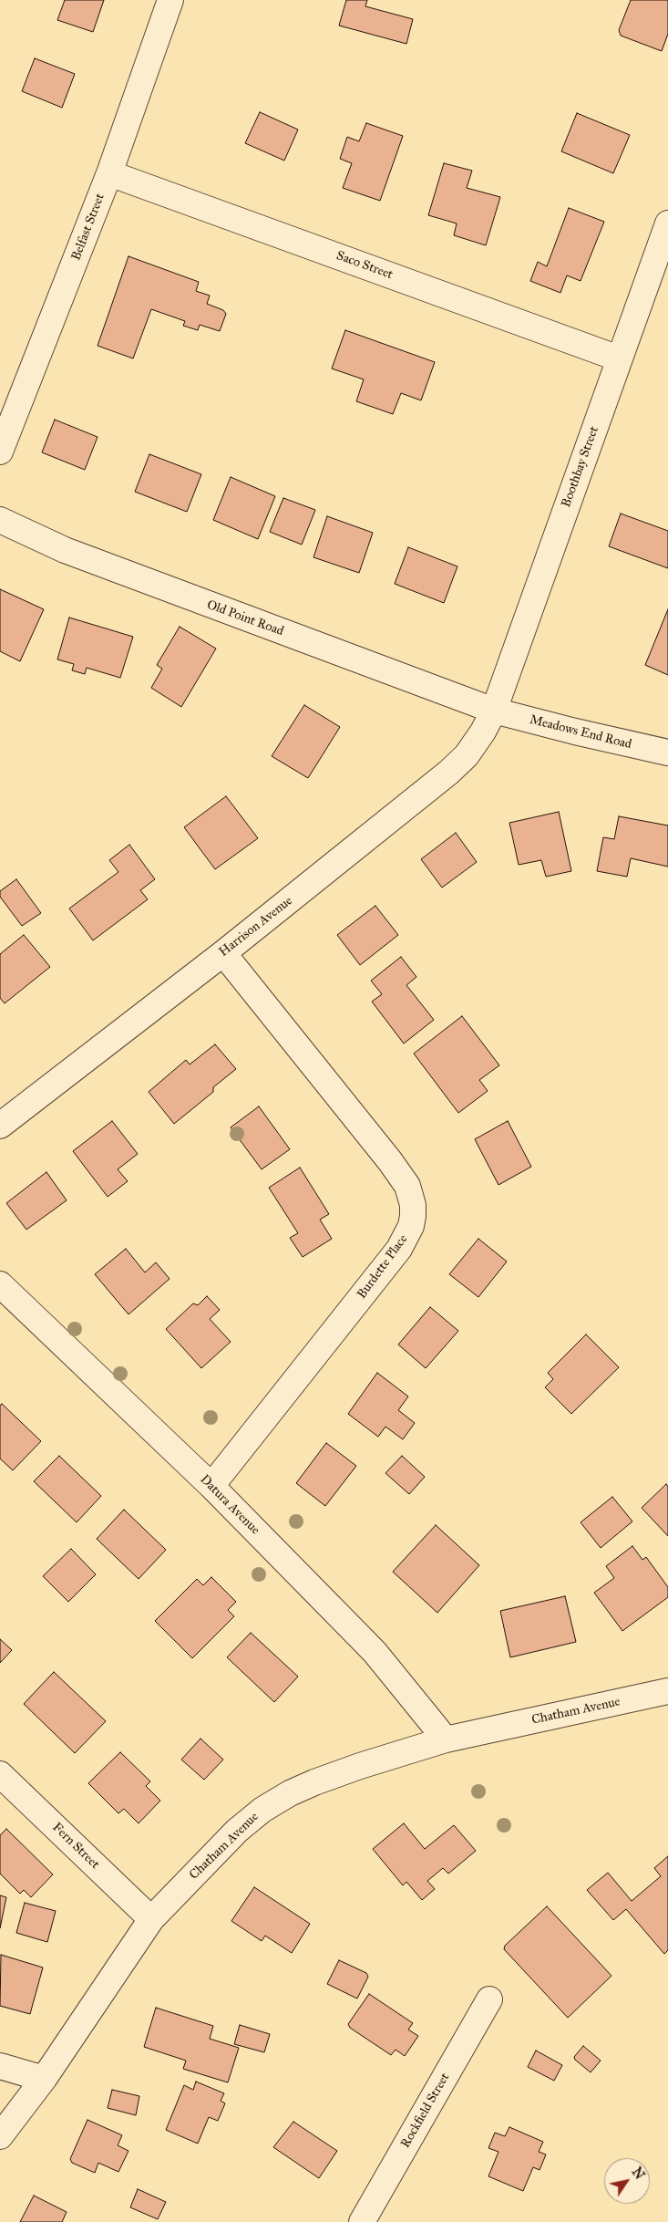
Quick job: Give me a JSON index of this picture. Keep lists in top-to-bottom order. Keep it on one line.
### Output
{"streets":{"street":["Belfast Street","Saco Street","Boothbay Street","Old Point Road","Meadows End Road","Harrison Avenue","Burdette Place","Datura Avenue","Chatham Avenue","Fern Street","Rockfield Street"]},"crossings":[["Belfast Street","Saco Street"],["Saco Street","Boothbay Street"],["Boothbay Street","Old Point Road"],["Boothbay Street","Meadows End Road"],["Boothbay Street","Harrison Avenue"],["Old Point Road","Meadows End Road"],["Old Point Road","Harrison Avenue"],["Meadows End Road","Harrison Avenue"],["Harrison Avenue","Burdette Place"],["Burdette Place","Datura Avenue"],["Datura Avenue","Chatham Avenue"],["Chatham Avenue","Fern Street"]],"north":"top right"}
